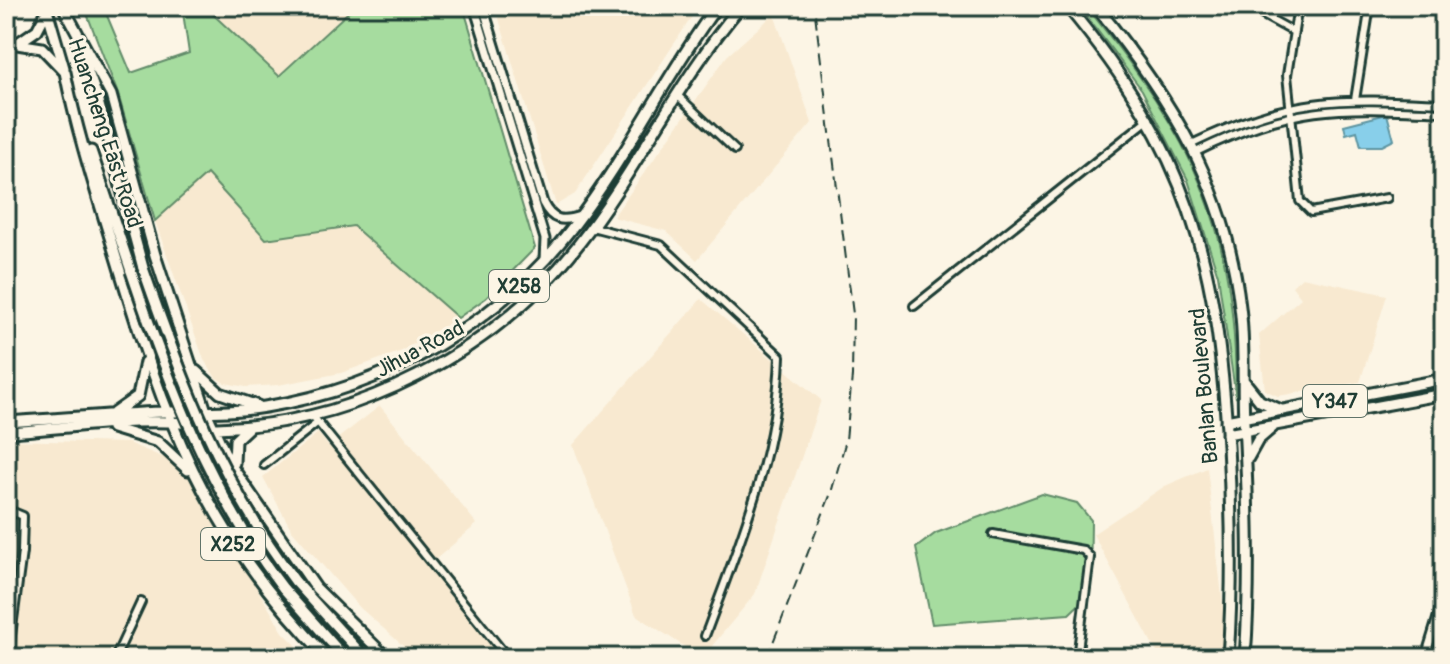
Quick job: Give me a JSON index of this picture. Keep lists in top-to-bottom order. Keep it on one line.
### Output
{"streets":{"main road":["Huancheng East Road","X258","Jihua Road","Banlan Boulevard","Y347","X252"]},"crossings":[["Jihua Road","X252"],["Banlan Boulevard","Y347"]]}
